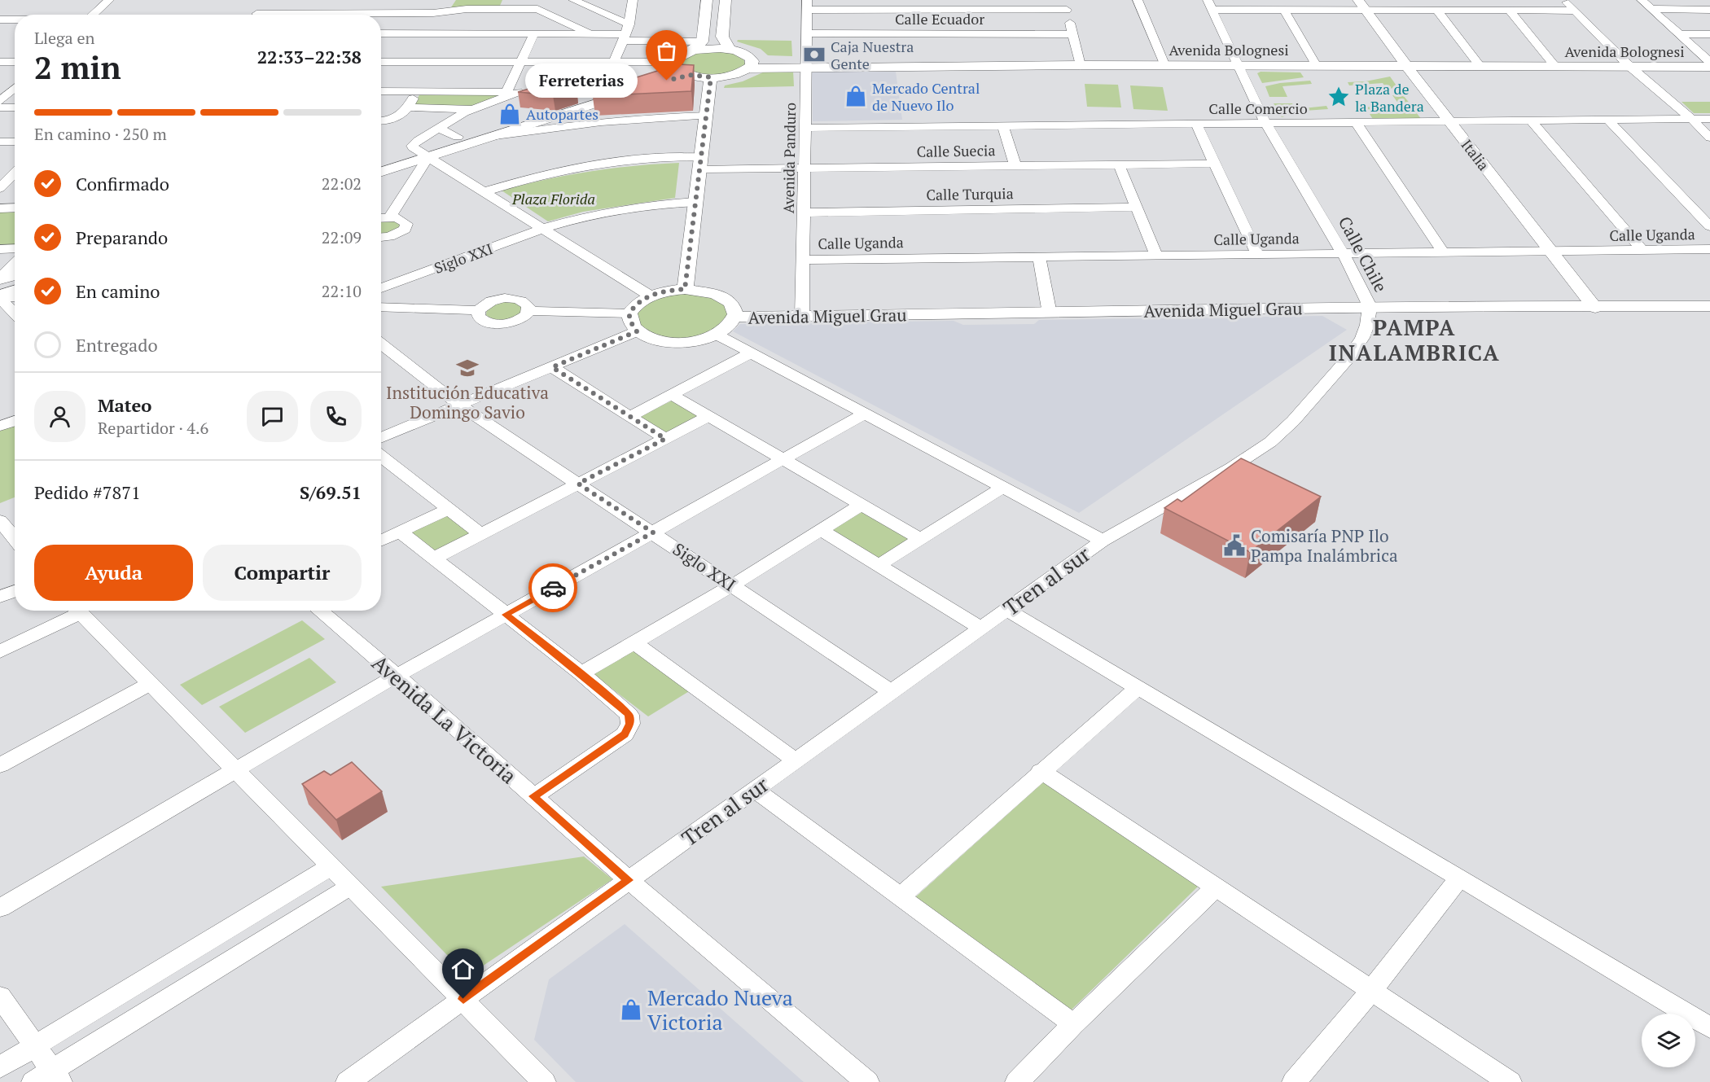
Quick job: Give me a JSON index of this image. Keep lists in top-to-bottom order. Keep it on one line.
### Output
{"streets":{"street":["Calle Ecuador","Avenida Bolognesi","Calle Comercio","Calle Suecia","Italia","Avenida Panduro","Calle Turquia","Calle Uganda","Calle Chile","Siglo XXI","Avenida Miguel Grau","Tren al sur","Avenida La Victoria"]},"crossings":[["Calle Ecuador","Avenida Panduro"],["Avenida Bolognesi","Italia"],["Avenida Bolognesi","Avenida Panduro"],["Avenida Bolognesi","Calle Chile"],["Calle Comercio","Italia"],["Calle Comercio","Avenida Panduro"],["Calle Comercio","Calle Chile"],["Calle Suecia","Avenida Panduro"],["Italia","Calle Uganda"],["Italia","Avenida Miguel Grau"],["Avenida Panduro","Calle Turquia"],["Avenida Panduro","Calle Uganda"],["Avenida Panduro","Avenida Miguel Grau"],["Calle Uganda","Calle Chile"],["Calle Chile","Avenida Miguel Grau"],["Calle Chile","Tren al sur"],["Siglo XXI","Tren al sur"],["Tren al sur","Avenida La Victoria"]],"districts":["PAMPA INALAMBRICA"],"parks":["Plaza Florida"],"places":{"bank":["Caja Nuestra Gente"],"other":["Ferreterias"],"shop":["Mercado Central de Nuevo Ilo","Autopartes","Mercado Nueva Victoria"],"place":["Plaza de la Bandera"],"school or university":["Institución Educativa Domingo Savio"],"public building":["Comisaría PNP Ilo Pampa Inalámbrica"]},"page":{"heading":["2 min","Llega en","22:33–22:38"],"panel":["Mateo","Repartidor · 4.6","Pedido #7871","S/69.51"],"bubble":"Ferreterias","bar":"En camino · 250 m","list":[["Confirmado","22:02"],["Preparando","22:09"],["En camino","22:10"],"Entregado"],"buttons":["Ayuda","Compartir"]}}
